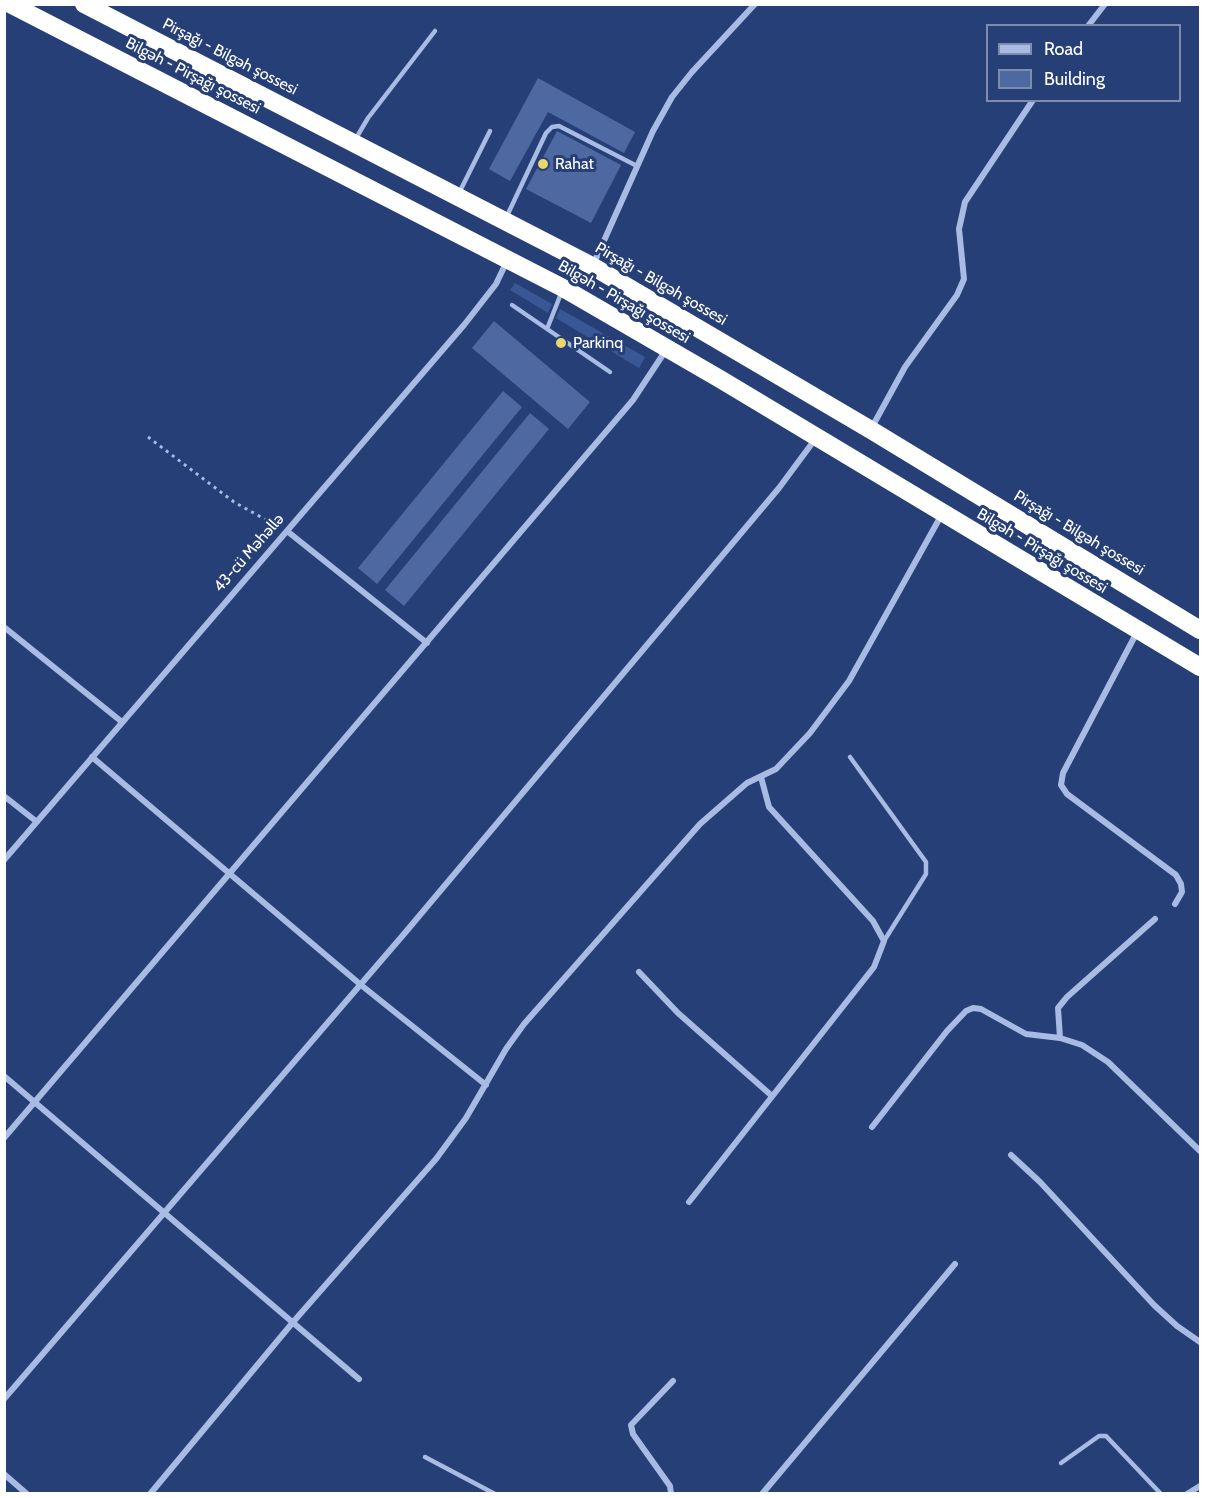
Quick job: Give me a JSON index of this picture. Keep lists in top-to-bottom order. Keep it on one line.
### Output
{"streets":{"highway":["Pirşağı - Bilgəh şossesi","Bilgəh - Pirşağı şossesi"],"street":["43-cü Məhəllə"]},"crossings":[["Bilgəh - Pirşağı şossesi","43-cü Məhəllə"]],"places":["Rahat","Parkinq"],"legend":["Road","Building"]}
